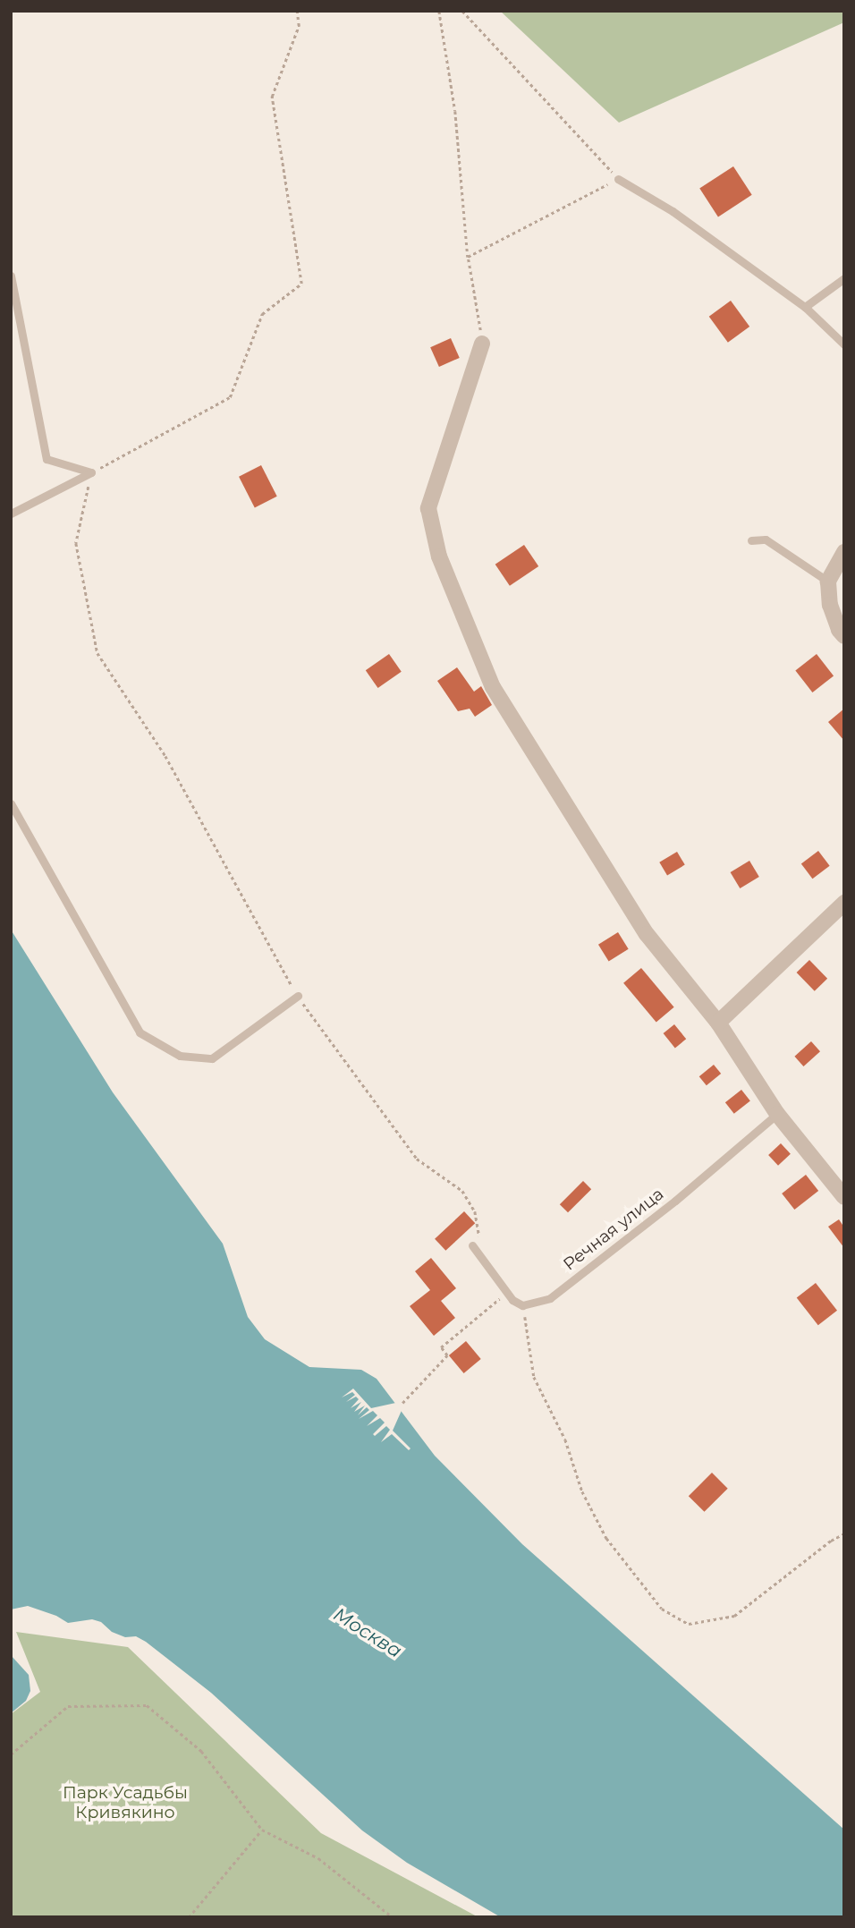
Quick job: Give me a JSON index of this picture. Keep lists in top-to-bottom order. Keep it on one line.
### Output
{"streets":{"lane":["Речная улица"]},"water":["Москва"],"parks":["Парк Усадьбы Кривякино"]}
